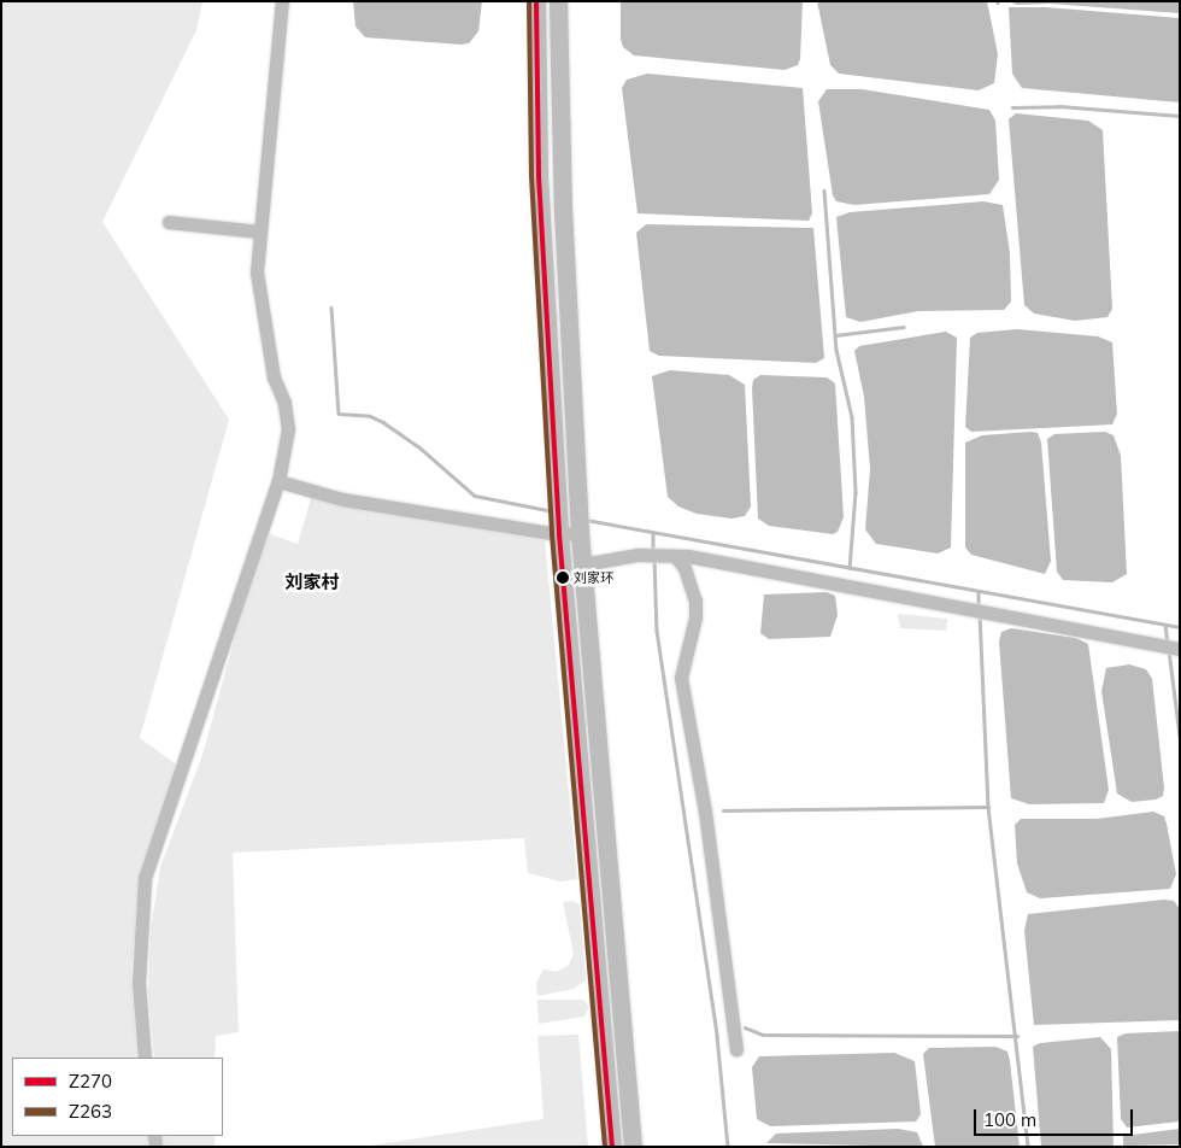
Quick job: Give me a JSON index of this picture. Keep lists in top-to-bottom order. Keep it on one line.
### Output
{"districts":["刘家村"],"places":["刘家环"],"lines":["transit line Z270","transit line Z263"],"legend":["Z270","Z263"],"scale_bar":"100 m"}
